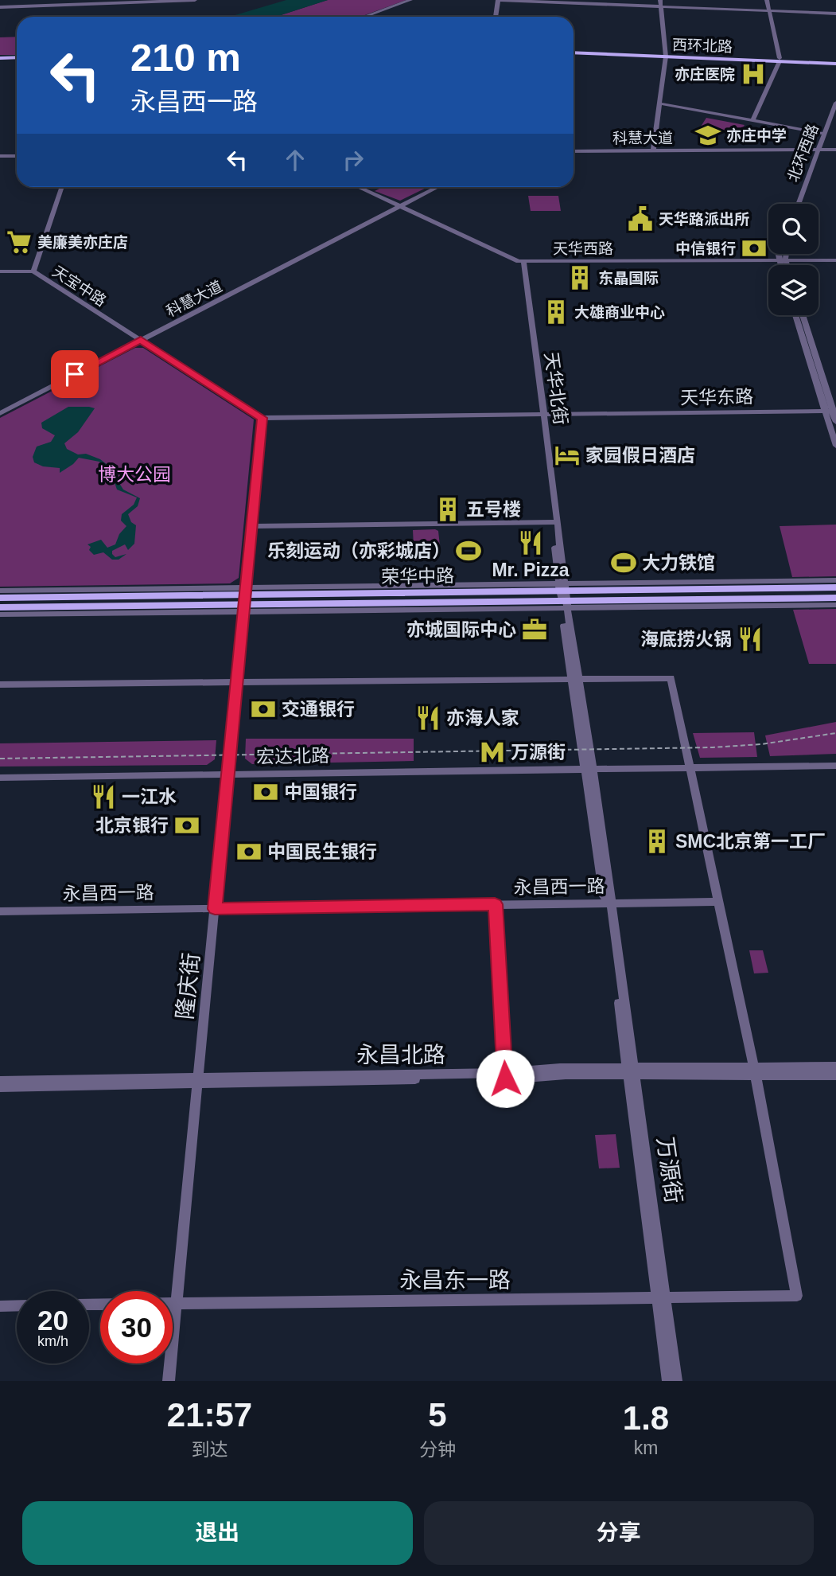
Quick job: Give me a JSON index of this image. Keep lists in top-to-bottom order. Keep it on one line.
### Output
{"streets":{"main road":["西环北路","荣华中路"],"street":["科慧大道","北环西路","天华西路","天宝中路","天华北街","天华东路","宏达北路","永昌西一路","隆庆街","永昌北路","万源街","永昌东一路"]},"crossings":[["科慧大道","北环西路"],["科慧大道","天华西路"],["科慧大道","天宝中路"],["天华西路","天华北街"],["天宝中路","天华东路"],["天宝中路","隆庆街"],["天华北街","天华东路"],["天华北街","荣华中路"],["天华北街","万源街"],["天华东路","隆庆街"],["荣华中路","隆庆街"],["荣华中路","万源街"],["宏达北路","隆庆街"],["宏达北路","万源街"],["永昌西一路","隆庆街"],["永昌西一路","万源街"],["隆庆街","永昌北路"],["隆庆街","永昌东一路"],["永昌北路","万源街"],["永昌北路","永昌东一路"],["万源街","永昌东一路"]],"parks":["博大公园"],"places":{"hospital":["亦庄医院"],"school or university":["亦庄中学"],"public building":["天华路派出所"],"supermarket":["美廉美亦庄店"],"bank":["中信银行","交通银行","中国银行","北京银行","中国民生银行"],"building":["东晶国际","大雄商业中心","五号楼","SMC北京第一工厂"],"hotel":["家园假日酒店"],"restaurant":["Mr. Pizza","海底捞火锅","亦海人家","一江水"],"sports":["乐刻运动（亦彩城店）","大力铁馆"],"office":["亦城国际中心"],"metro station":["万源街"]},"page":{"turn":["210 m","永昌西一路"],"speed":"20 km/h","limit":"30","eta":["21:57","到达","5","分钟","1.8","km"],"buttons":["退出","分享"]}}
